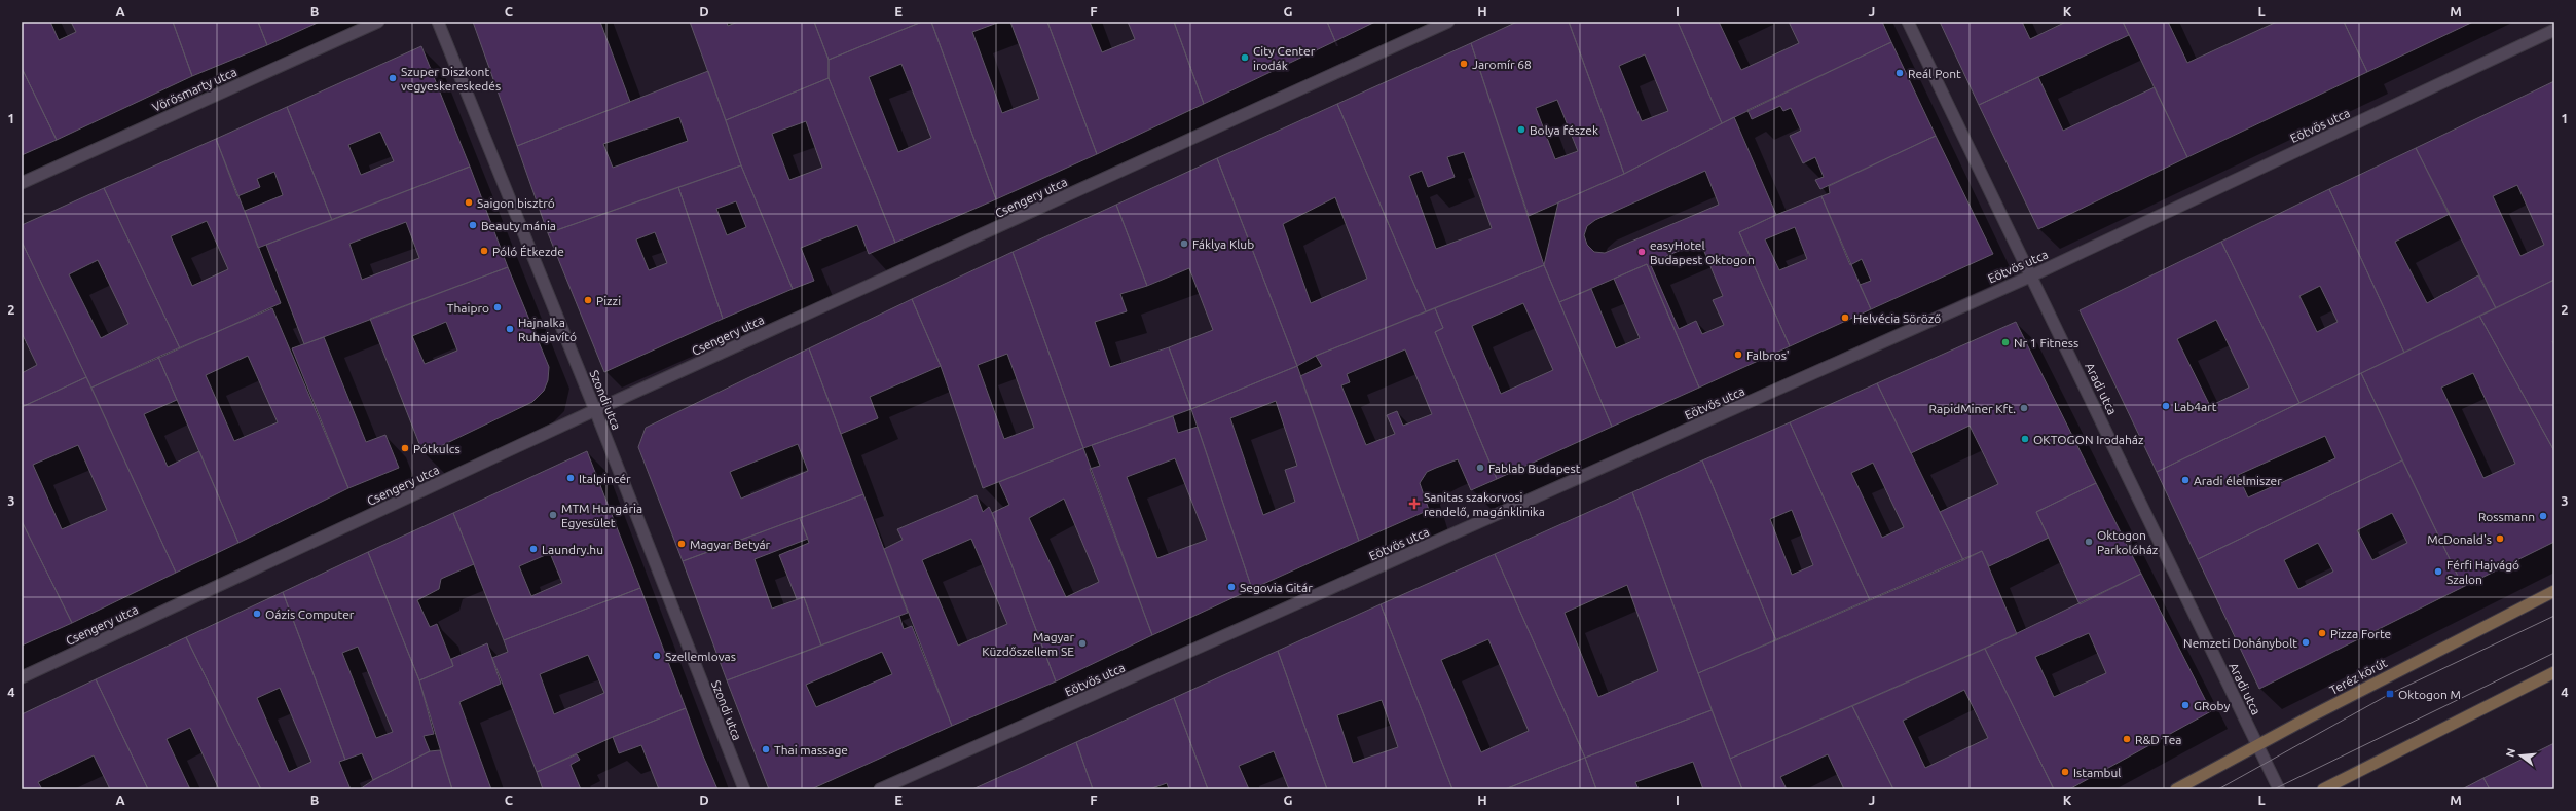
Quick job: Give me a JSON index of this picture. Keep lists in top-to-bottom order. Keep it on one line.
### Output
{"streets":{"main road":["Teréz körút"],"street":["Vörösmarty utca","Eötvös utca","Csengery utca","Aradi utca","Szondi utca"]},"crossings":[["Eötvös utca","Aradi utca"],["Csengery utca","Szondi utca"],["Aradi utca","Teréz körút"]],"places":{"other":["City Center irodák","Jaromír 68","Reál Pont","Szuper Diszkont vegyeskereskedés","Bolya fészek","Saigon bisztró","Beauty mánia","Fáklya Klub","Póló Étkezde","easyHotel Budapest Oktogon","Pizzi","Thaipro","Helvécia Söröző","Hajnalka Ruhajavító","Nr 1 Fitness","Falbros'","Lab4art","RapidMiner Kft.","OKTOGON Irodaház","Pótkulcs","Fablab Budapest","Italpincér","Aradi élelmiszer","MTM Hungária Egyesület","Rossmann","McDonald's","Oktogon Parkolóház","Magyar Betyár","Laundry.hu","Férfi Hajvágó Szalon","Segovia Gitár","Oázis Computer","Pizza Forte","Nemzeti Dohánybolt","Magyar Küzdőszellem SE","Szellemlovas","GRoby","R&D Tea","Thai massage","Istambul"],"health":["Sanitas szakorvosi rendelő, magánklinika"],"transit":["Oktogon M"]},"north":"left","grid":{"columns":["A","B","C","D","E","F","G","H","I","J","K","L","M"],"rows":["1","2","3","4"]}}
